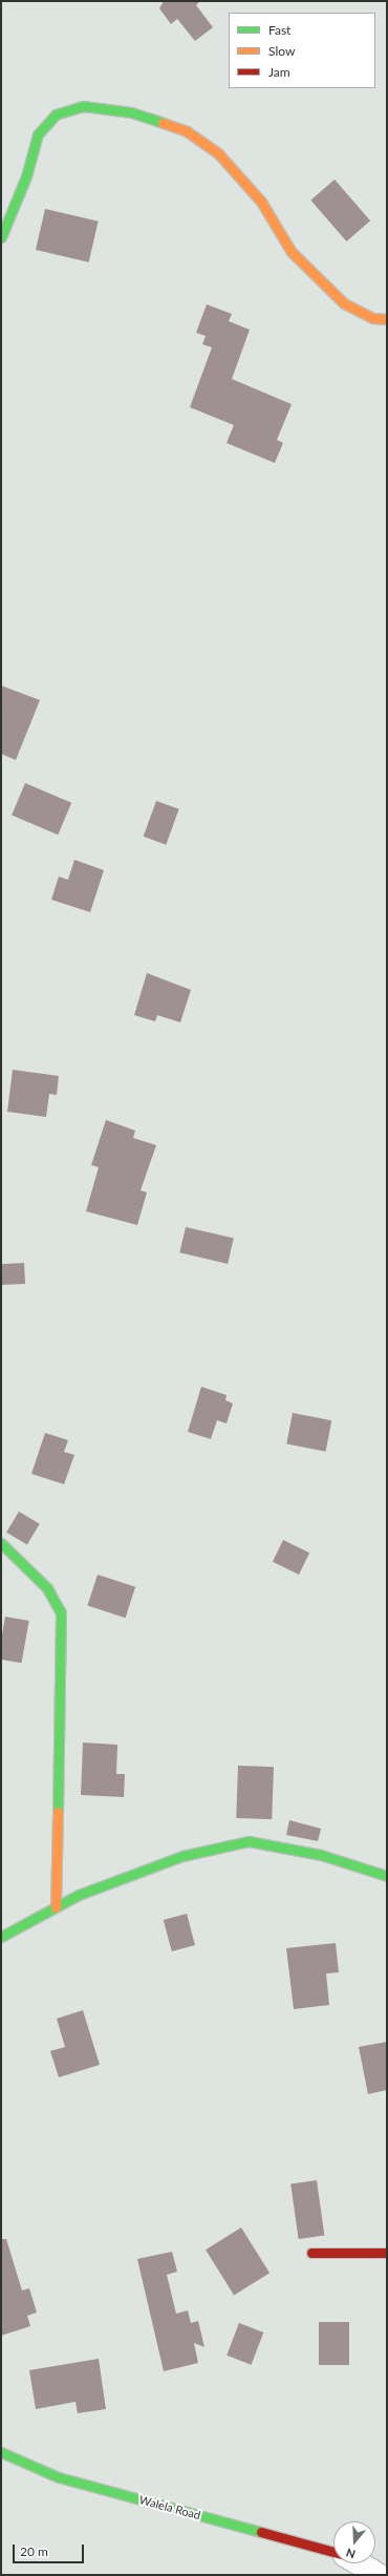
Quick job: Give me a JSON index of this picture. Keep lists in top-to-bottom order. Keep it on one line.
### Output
{"streets":{"street":["Walela Road"]},"legend":["Fast","Slow","Jam"],"scale_bar":"20 m","north":"bottom"}
